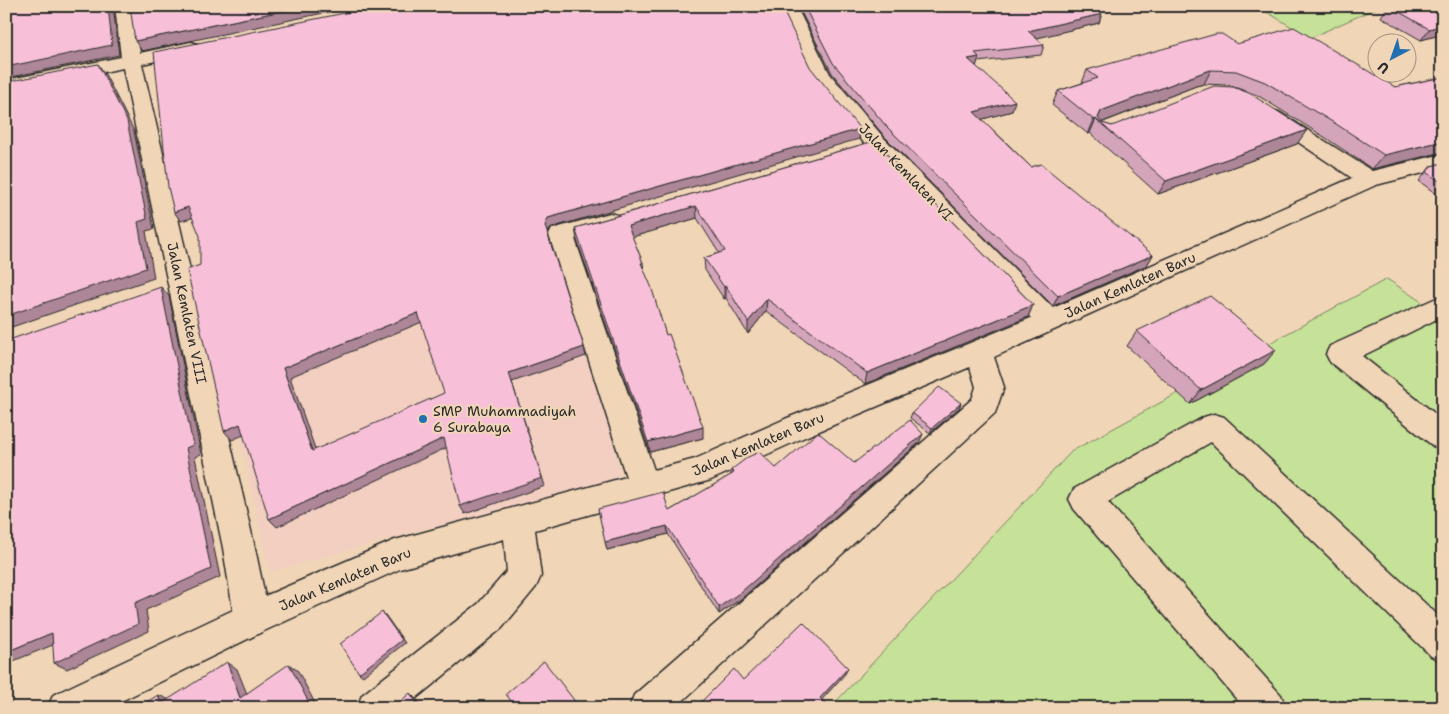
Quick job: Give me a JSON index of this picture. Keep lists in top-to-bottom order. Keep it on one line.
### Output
{"streets":{"street":["Jalan Kemlaten VI","Jalan Kemlaten Baru","Jalan Kemlaten VIII"]},"crossings":[["Jalan Kemlaten VI","Jalan Kemlaten Baru"],["Jalan Kemlaten Baru","Jalan Kemlaten VIII"]],"places":["SMP Muhammadiyah 6 Surabaya"],"north":"bottom left"}
